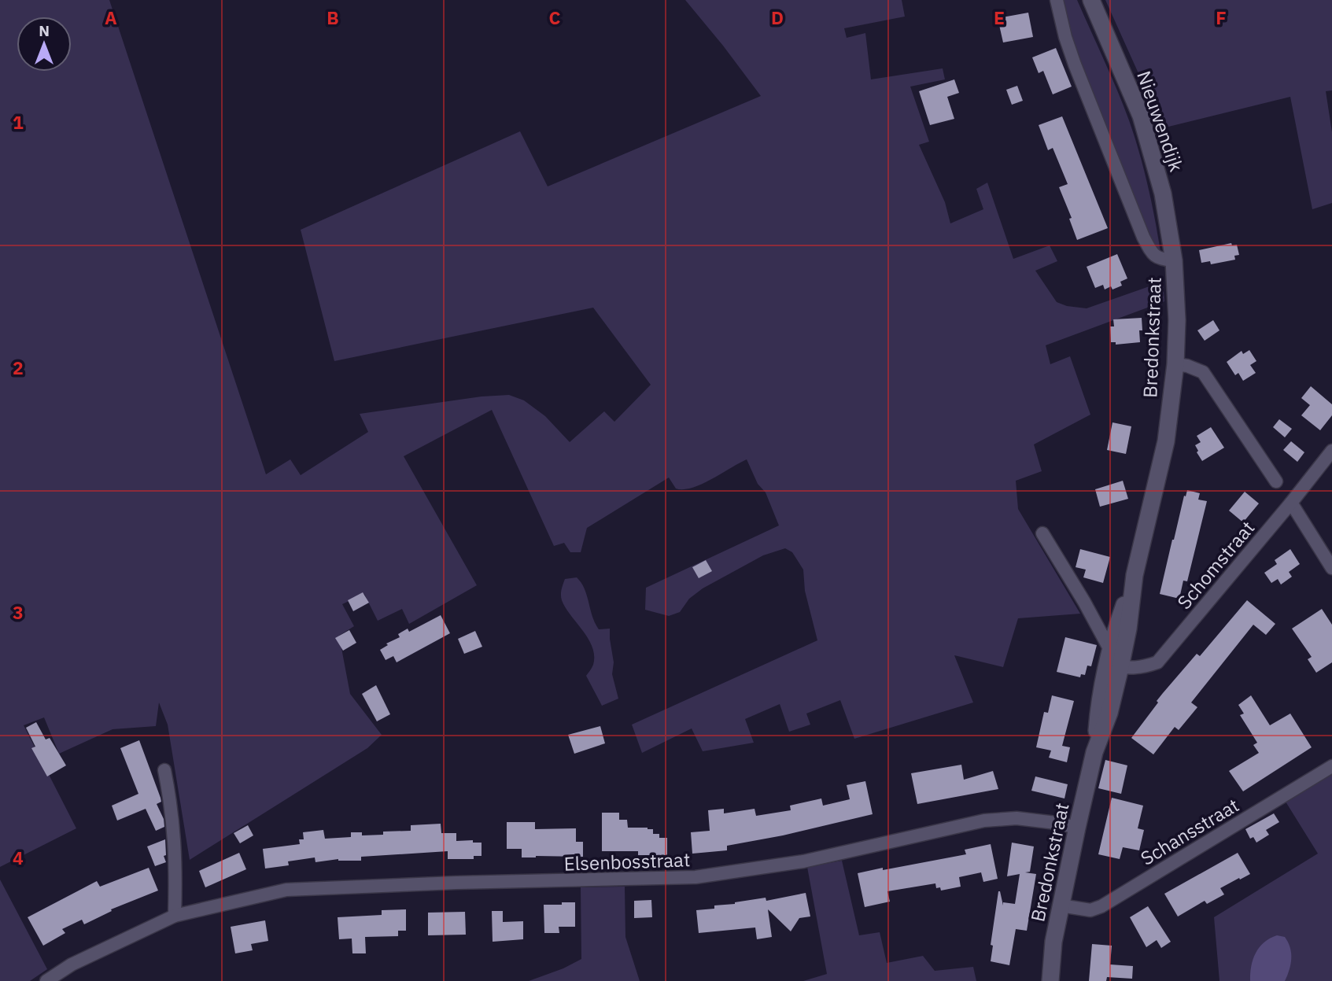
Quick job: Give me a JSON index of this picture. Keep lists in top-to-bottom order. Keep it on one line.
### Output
{"streets":{"street":["Nieuwendijk","Bredonkstraat","Schomstraat","Schansstraat","Elsenbosstraat"]},"crossings":[["Nieuwendijk","Bredonkstraat"],["Bredonkstraat","Schomstraat"],["Bredonkstraat","Schansstraat"],["Bredonkstraat","Elsenbosstraat"]],"north":"top","grid":{"columns":["A","B","C","D","E","F"],"rows":["1","2","3","4"]}}
